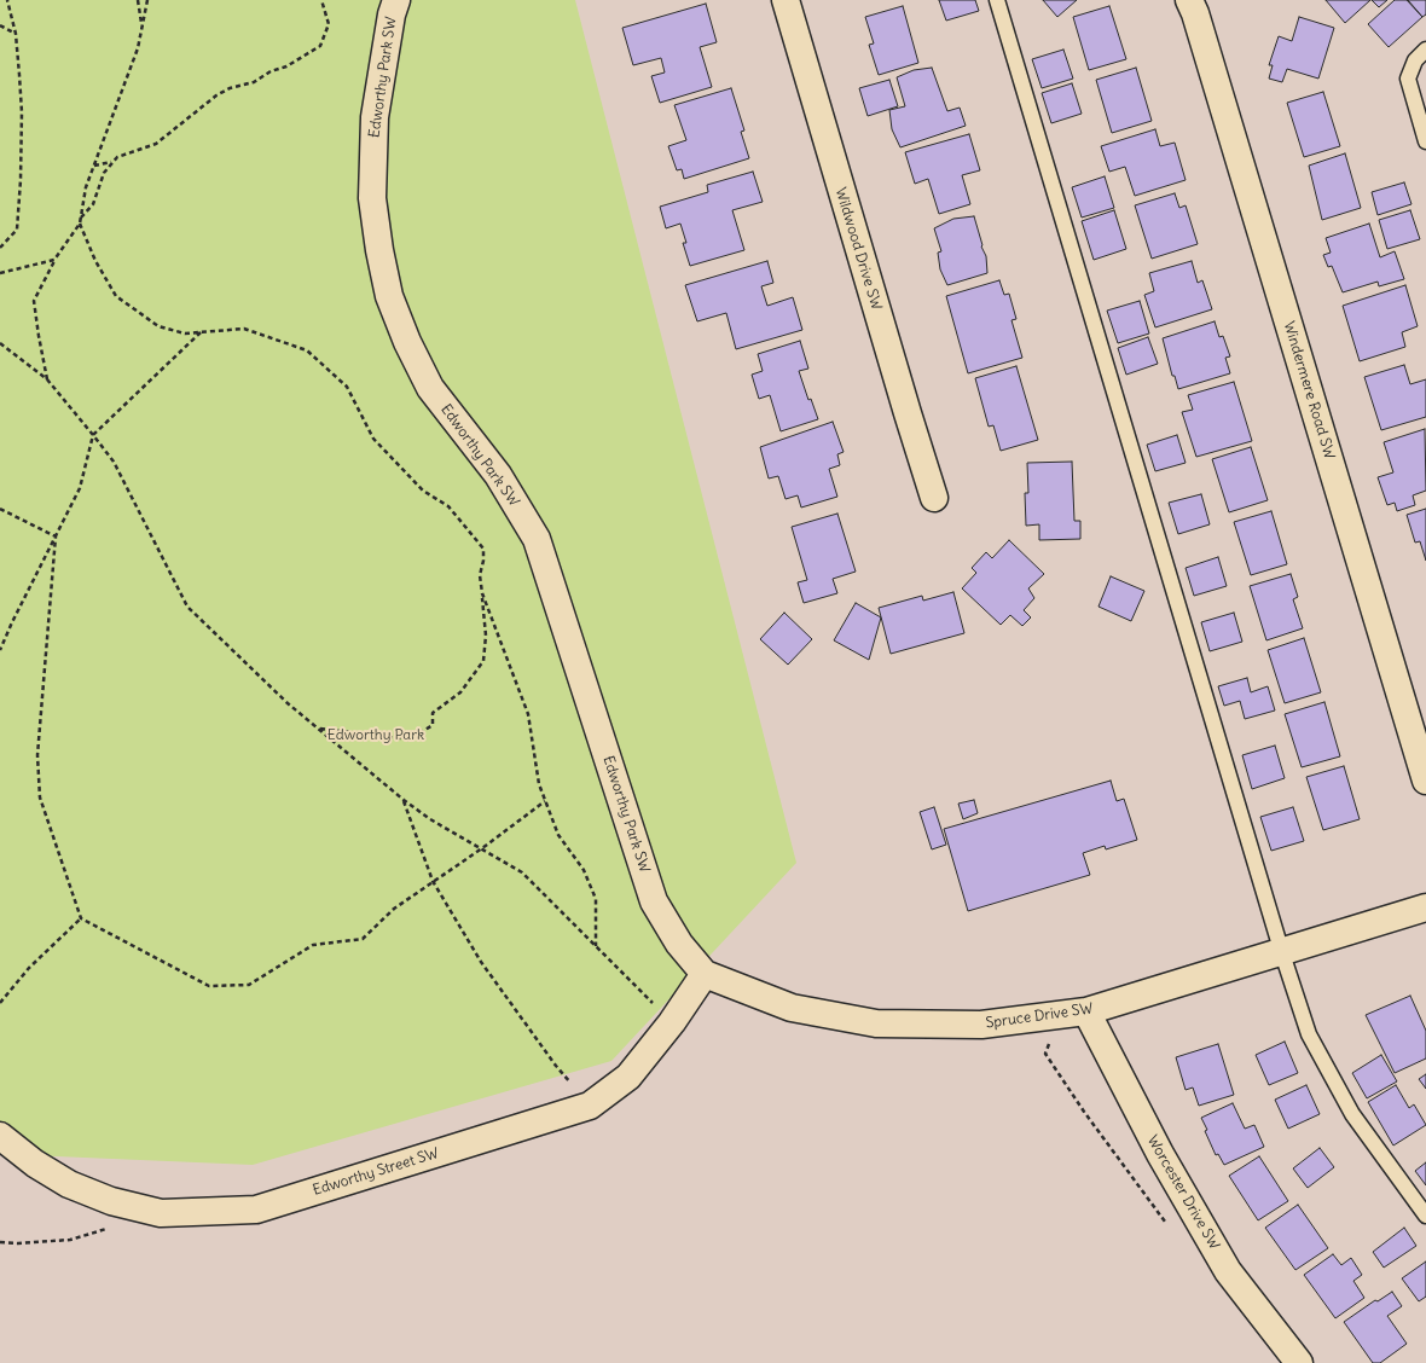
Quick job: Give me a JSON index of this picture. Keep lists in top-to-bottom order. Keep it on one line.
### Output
{"streets":{"street":["Edworthy Park SW","Wildwood Drive SW","Windermere Road SW","Spruce Drive SW","Edworthy Street SW","Worcester Drive SW"]},"crossings":[["Edworthy Park SW","Spruce Drive SW"],["Edworthy Park SW","Edworthy Street SW"],["Spruce Drive SW","Edworthy Street SW"],["Spruce Drive SW","Worcester Drive SW"]],"parks":["Edworthy Park"]}
